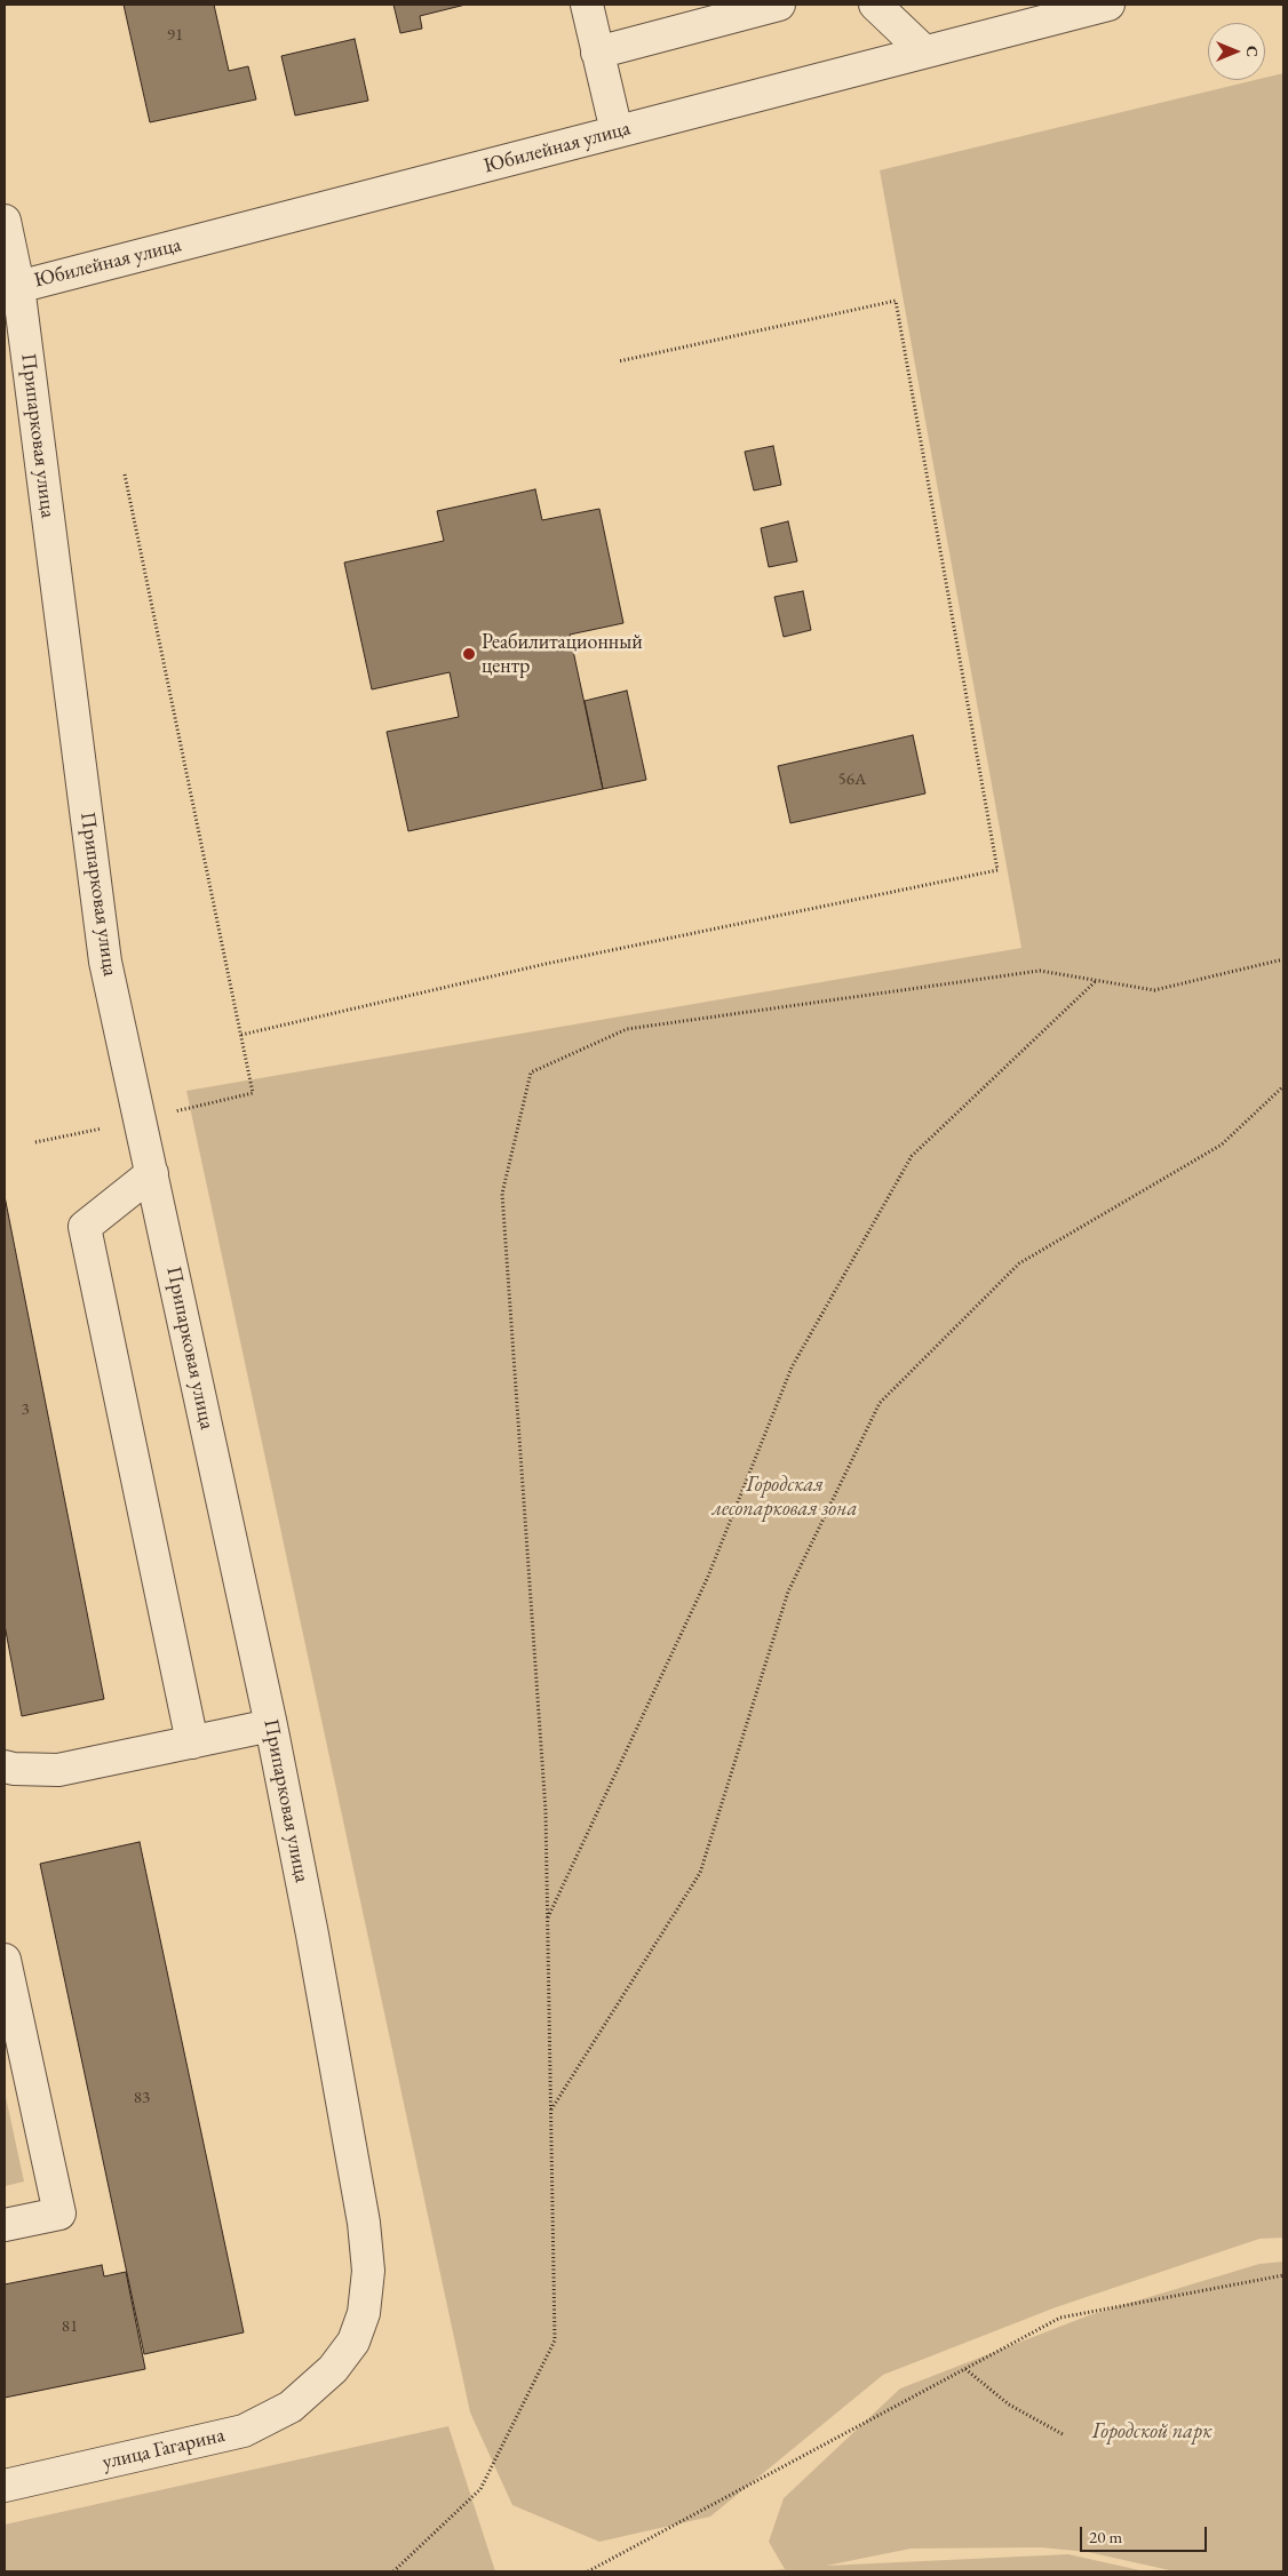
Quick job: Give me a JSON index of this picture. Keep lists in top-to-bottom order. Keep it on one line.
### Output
{"streets":{"street":["Юбилейная улица","Припарковая улица","улица Гагарина"]},"crossings":[["Юбилейная улица","Припарковая улица"],["Припарковая улица","улица Гагарина"]],"parks":["Городская лесопарковая зона","Городской парк"],"places":["Реабилитационный центр"],"house_numbers":["91","56А","3","83","81"],"scale_bar":"20 m","north":"right"}
